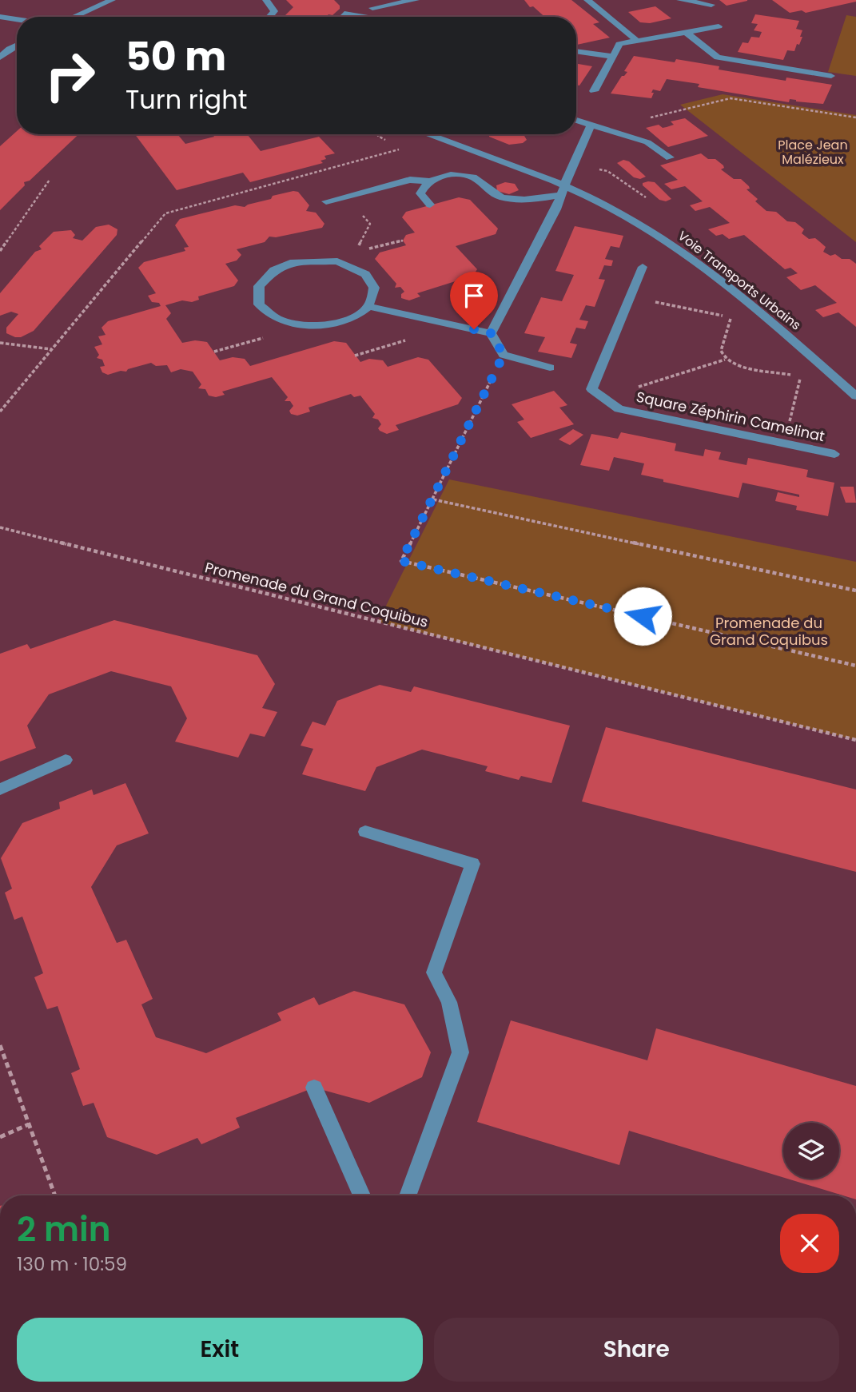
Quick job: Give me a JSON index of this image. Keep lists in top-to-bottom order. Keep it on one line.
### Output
{"streets":{"street":["Voie Transports Urbains","Square Zéphirin Camelinat"],"path":["Promenade du Grand Coquibus"]},"parks":["Place Jean Malézieux","Promenade du Grand Coquibus"],"page":{"turn":["50 m","Turn right"],"heading":["2 min","130 m · 10:59"],"buttons":["Exit","Share"]}}
